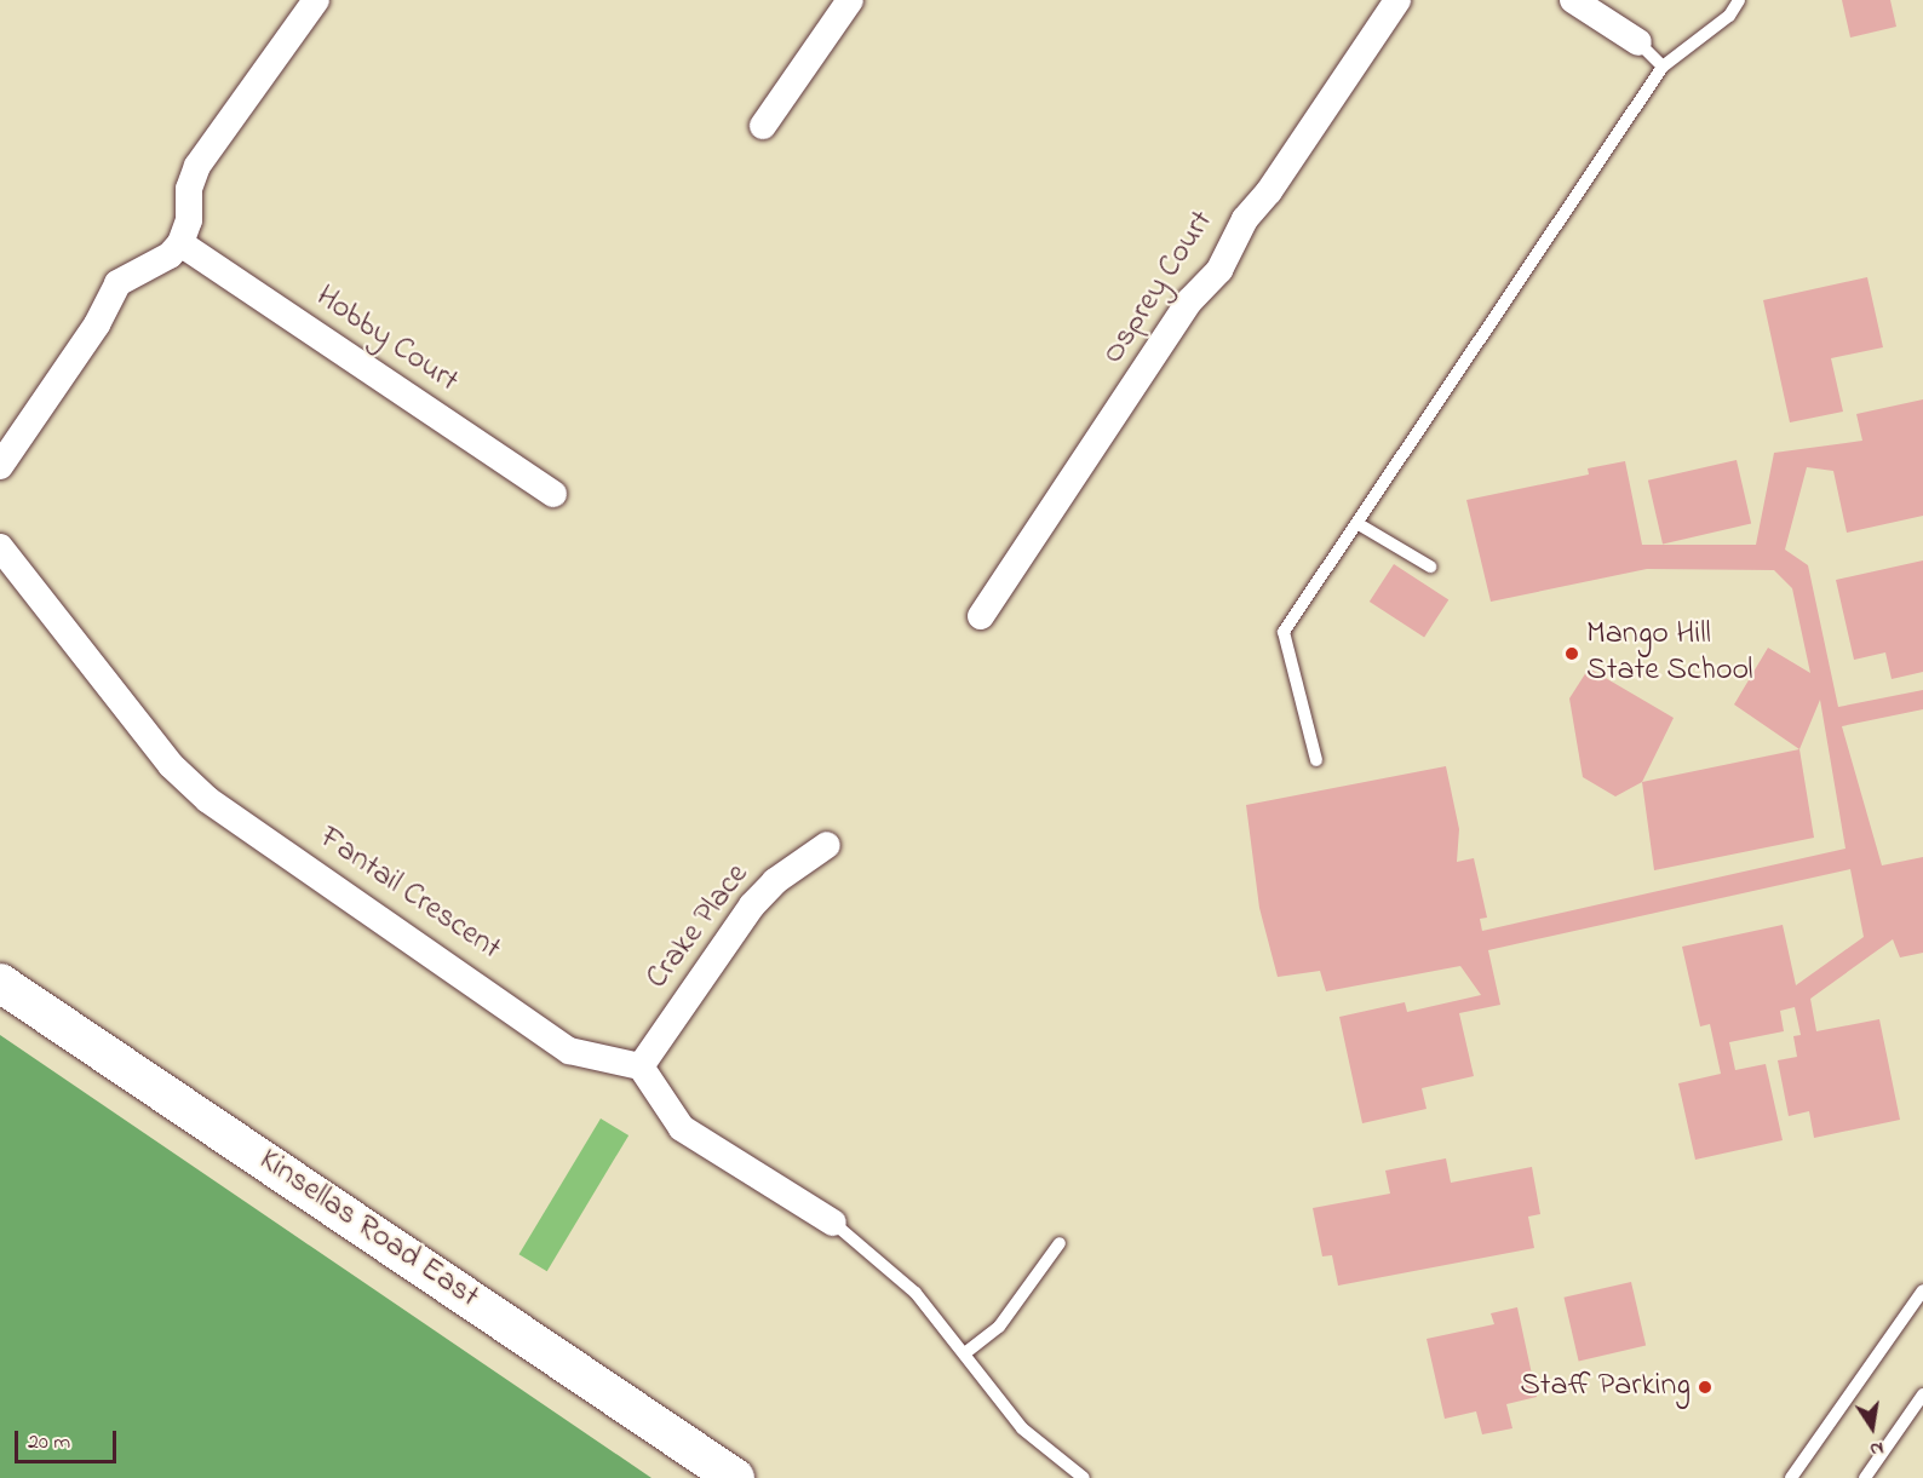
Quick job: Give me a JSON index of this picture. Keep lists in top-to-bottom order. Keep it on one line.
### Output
{"streets":{"main road":["Kinsellas Road East"],"street":["Osprey Court","Hobby Court","Fantail Crescent","Crake Place"]},"crossings":[["Fantail Crescent","Crake Place"]],"places":["Mango Hill State School","Staff Parking"],"scale_bar":"20 m","north":"bottom"}
